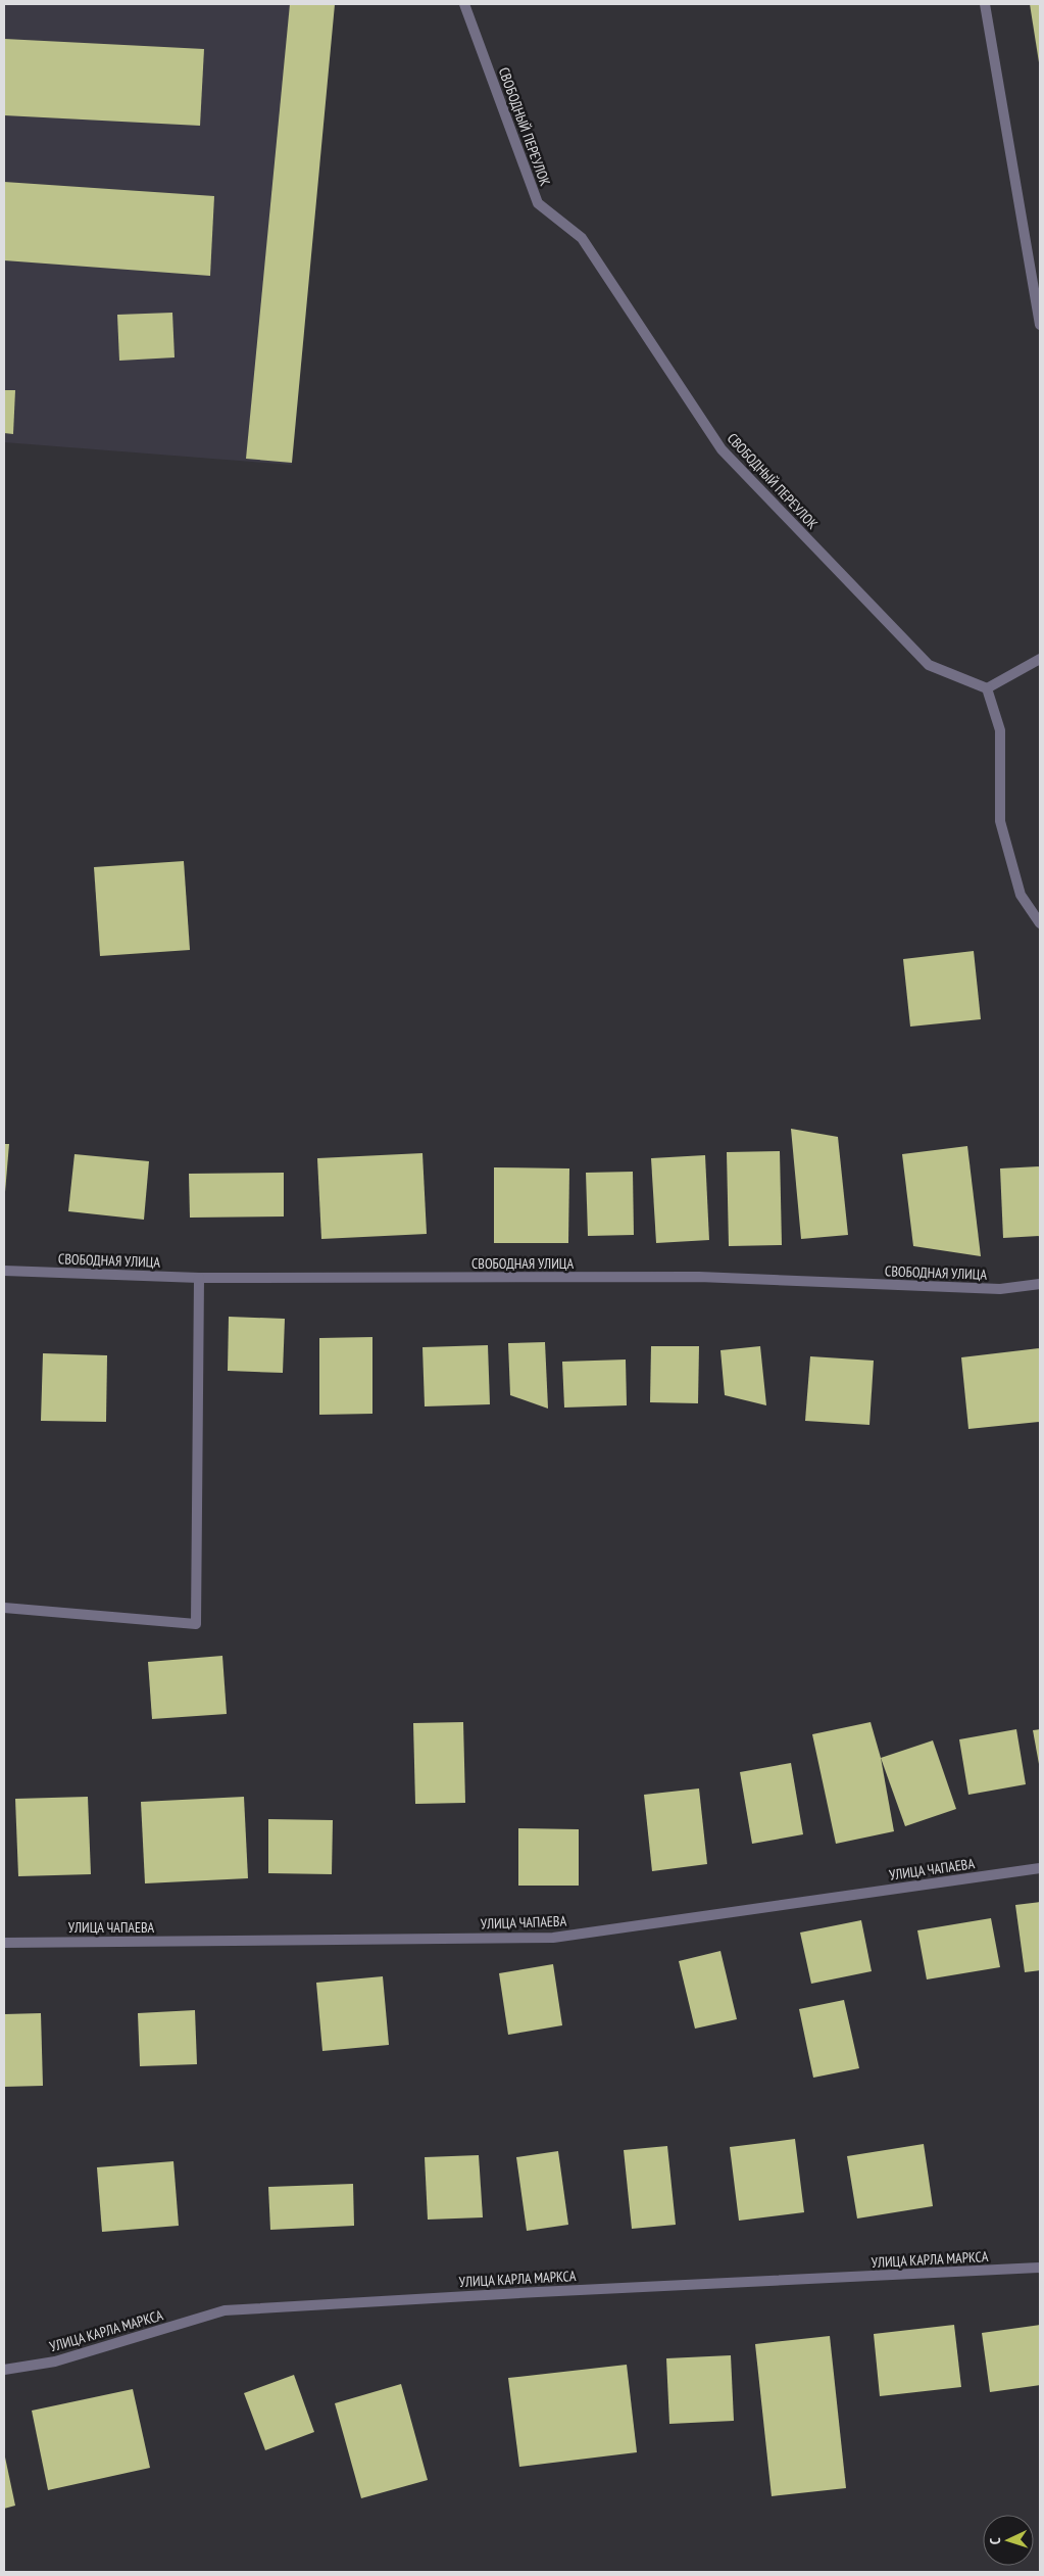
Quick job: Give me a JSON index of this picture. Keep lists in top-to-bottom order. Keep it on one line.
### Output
{"streets":{"street":["СВОБОДНЫЙ ПЕРЕУЛОК","СВОБОДНАЯ УЛИЦА","УЛИЦА ЧАПАЕВА","УЛИЦА КАРЛА МАРКСА"]},"north":"left"}
